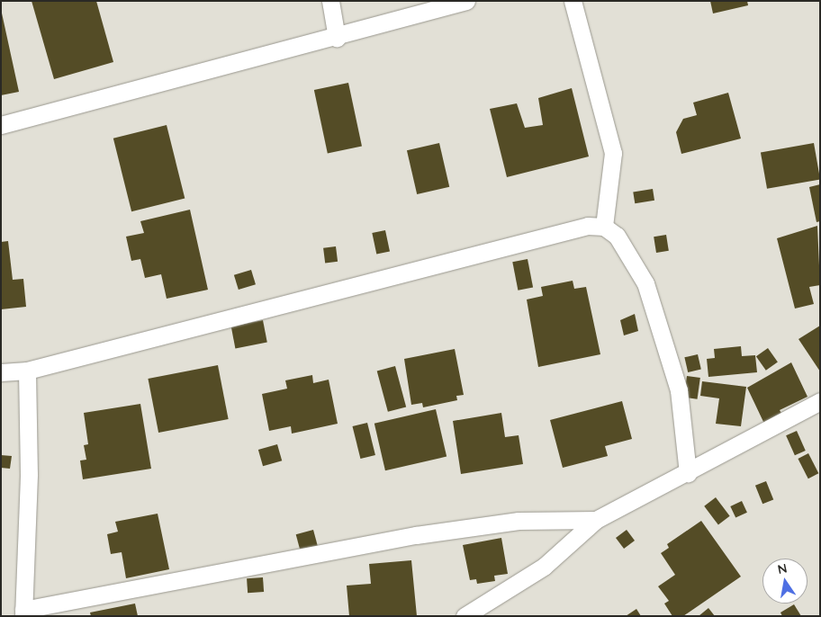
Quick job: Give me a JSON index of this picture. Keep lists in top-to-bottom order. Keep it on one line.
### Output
{"north":"top"}
